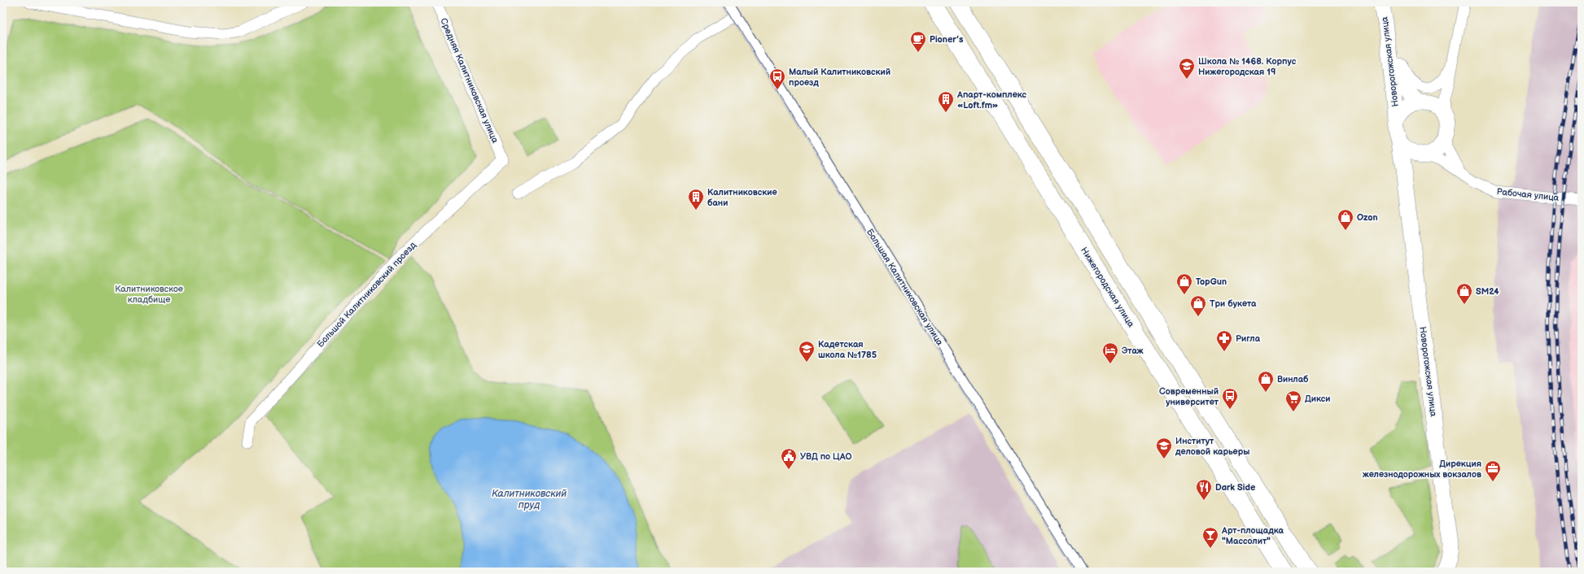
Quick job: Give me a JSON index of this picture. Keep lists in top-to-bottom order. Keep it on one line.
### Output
{"streets":{"main road":["Нижегородская улица"],"street":["Новорогожская улица","Средняя Калитниковская улица","Рабочая улица","Большая Калитниковская улица","Большой Калитниковский проезд"]},"crossings":[["Средняя Калитниковская улица","Большой Калитниковский проезд"]],"water":["Калитниковский пруд"],"parks":["Калитниковское кладбище"],"places":{"cafe":["Pioner’s"],"school or university":["Школа № 1468. Корпус Нижегородская 19","Кадетская школа №1785","Институт деловой карьеры"],"bus stop":["Малый Калитниковский проезд","Современный университет"],"building":["Апарт-комплекс «Loft.fm»","Калитниковские бани"],"shop":["Ozon","TopGun","SM24","Три букета","Винлаб"],"pharmacy":["Ригла"],"hotel":["Этаж"],"supermarket":["Дикси"],"public building":["УВД по ЦАО"],"office":["Дирекция железнодорожных вокзалов"],"restaurant":["Dark Side"],"bar":["Арт-площадка \"Массолит\""]}}
